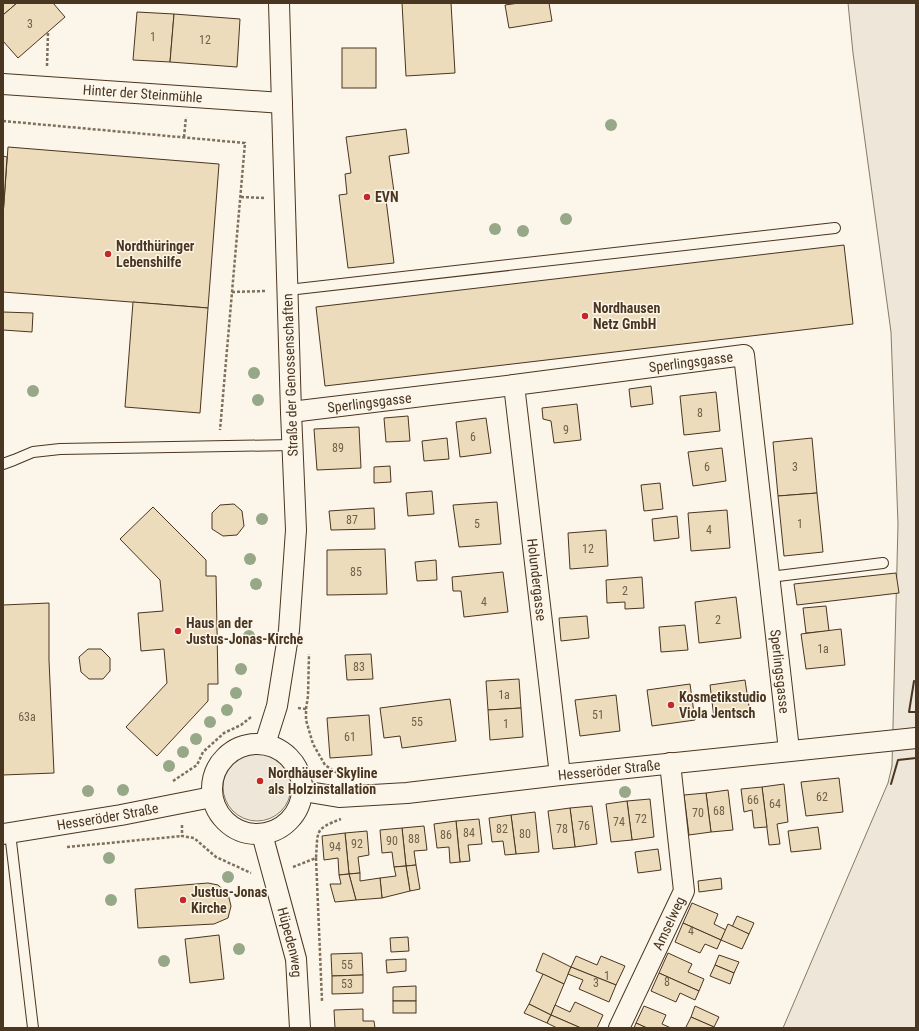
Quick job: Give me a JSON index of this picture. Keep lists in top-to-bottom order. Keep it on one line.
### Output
{"streets":{"street":["Hinter der Steinmühle","Sperlingsgasse","Straße der Genossenschaften","Holundergasse","Hesseröder Straße","Amselweg","Hüpedenweg"]},"crossings":[["Hinter der Steinmühle","Straße der Genossenschaften"],["Sperlingsgasse","Straße der Genossenschaften"],["Sperlingsgasse","Holundergasse"],["Sperlingsgasse","Hesseröder Straße"],["Straße der Genossenschaften","Hesseröder Straße"],["Straße der Genossenschaften","Hüpedenweg"],["Holundergasse","Hesseröder Straße"],["Hesseröder Straße","Amselweg"],["Hesseröder Straße","Hüpedenweg"]],"places":["EVN","Nordthüringer Lebenshilfe","Nordhausen Netz GmbH","Haus an der Justus-Jonas-Kirche","Kosmetikstudio Viola Jentsch","Nordhäuser Skyline als Holzinstallation","Justus-Jonas Kirche"],"house_numbers":["3","1","12","8","9","6","89","6","3","87","5","1","4","12","85","2","4","2","1a","83","1a","51","63a","55","1","61","62","66","64","68","70","72","74","76","82","78","84","80","86","88","90","92","94","4","55","1","8","3","53"]}
